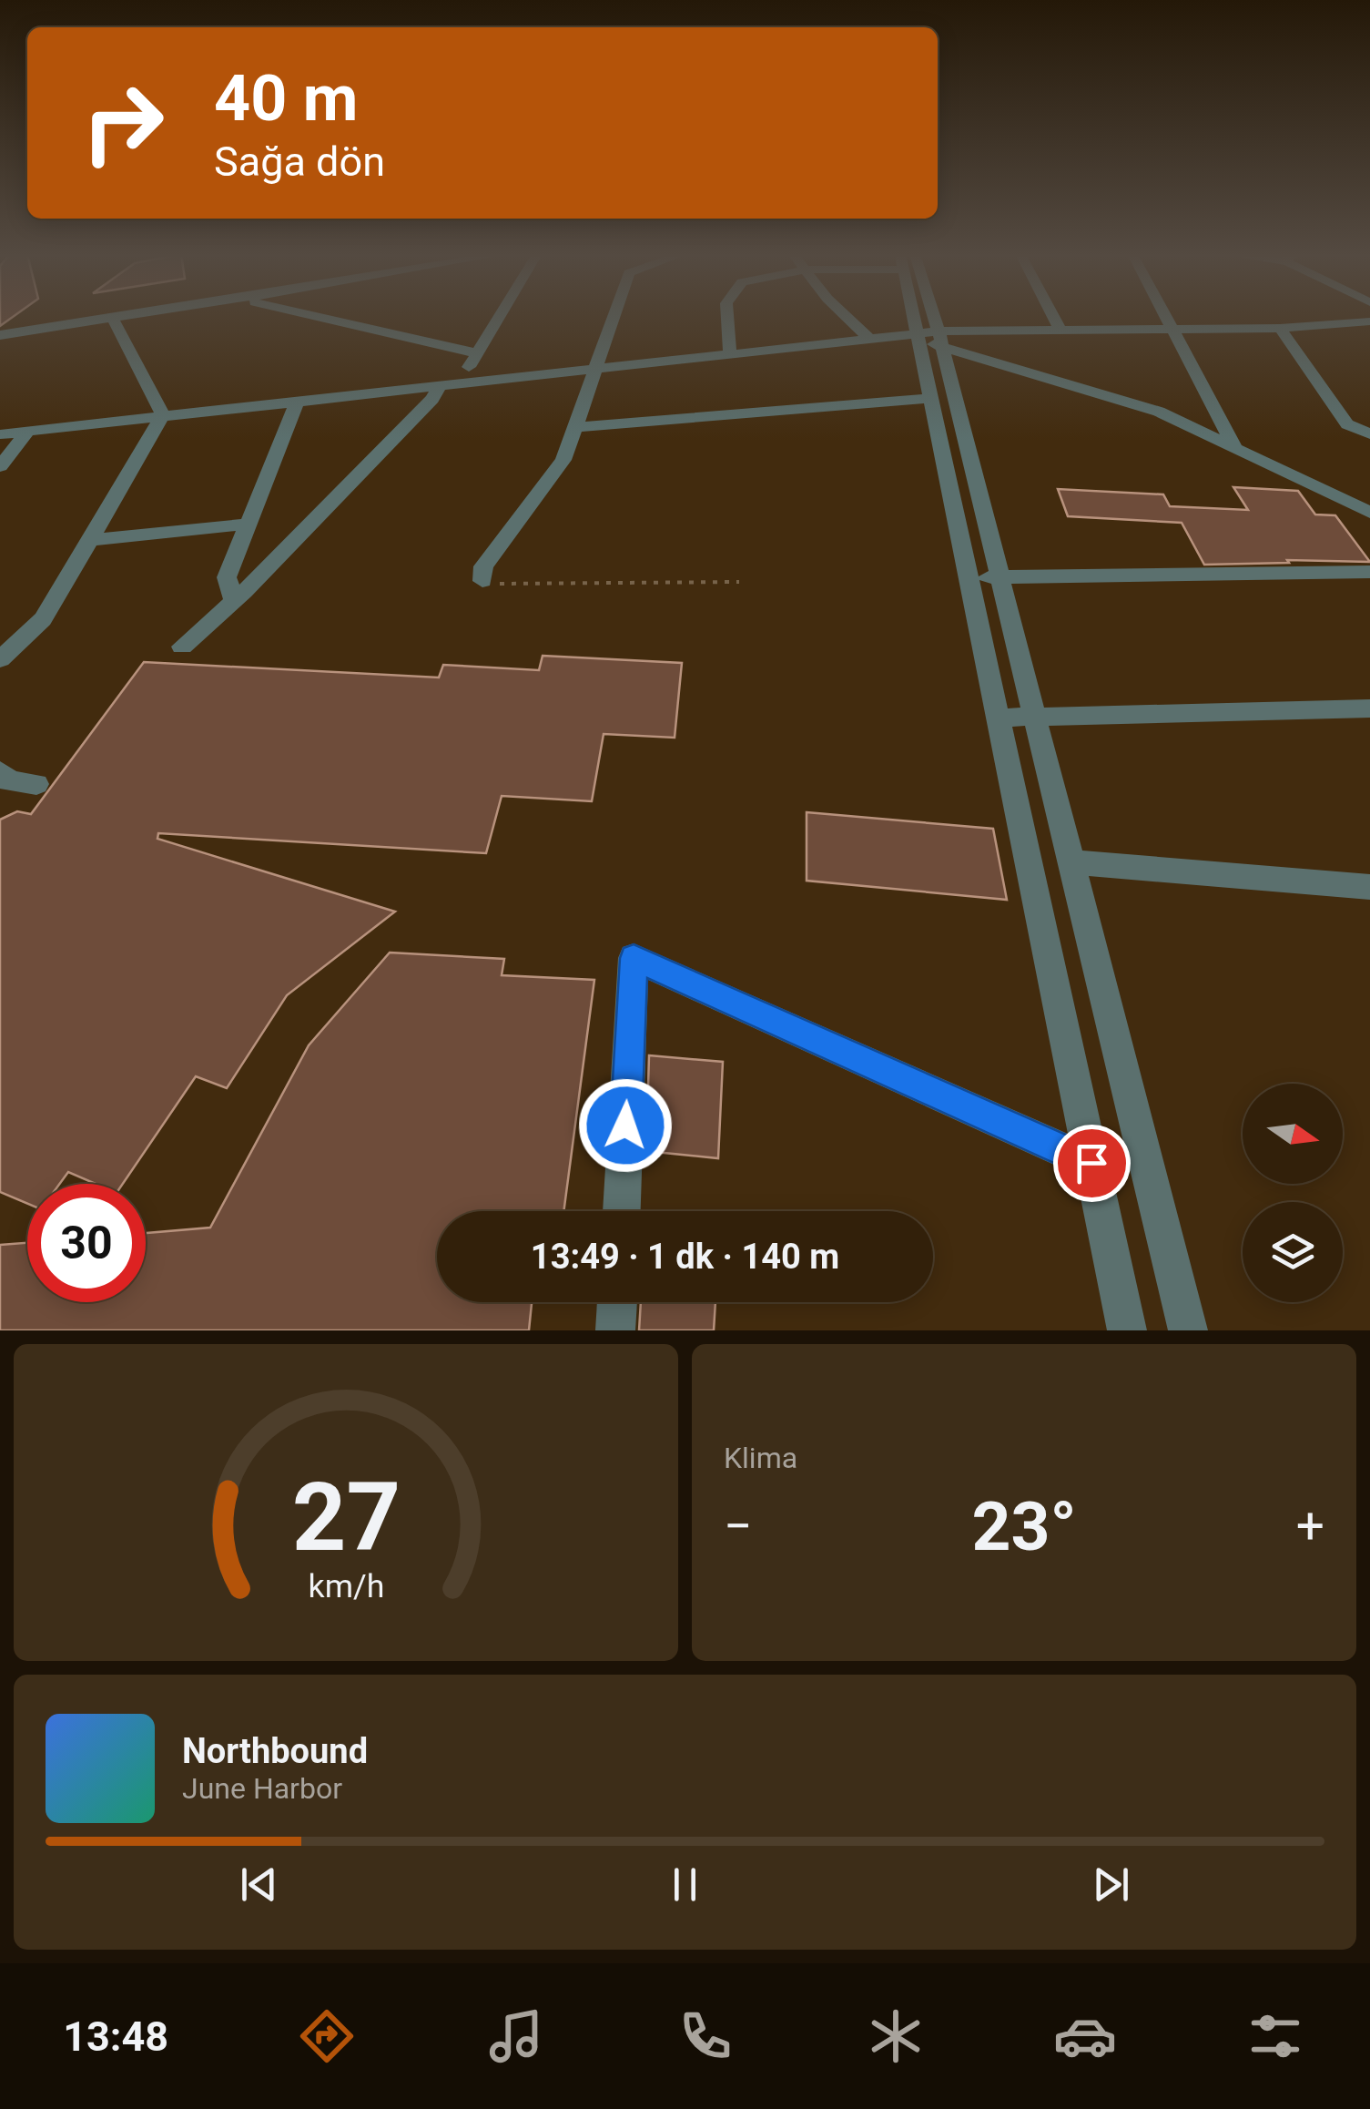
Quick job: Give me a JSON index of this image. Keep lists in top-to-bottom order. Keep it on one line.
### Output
{"north":"right","page":{"turn":["40 m","Sağa dön"],"limit":"30","trip":"13:49 · 1 dk · 140 m","tile":"Klima","heat":["−","23°","+"],"song":["Northbound","June Harbor"],"tabs":"13:48","gauge":["27","km/h"]}}
